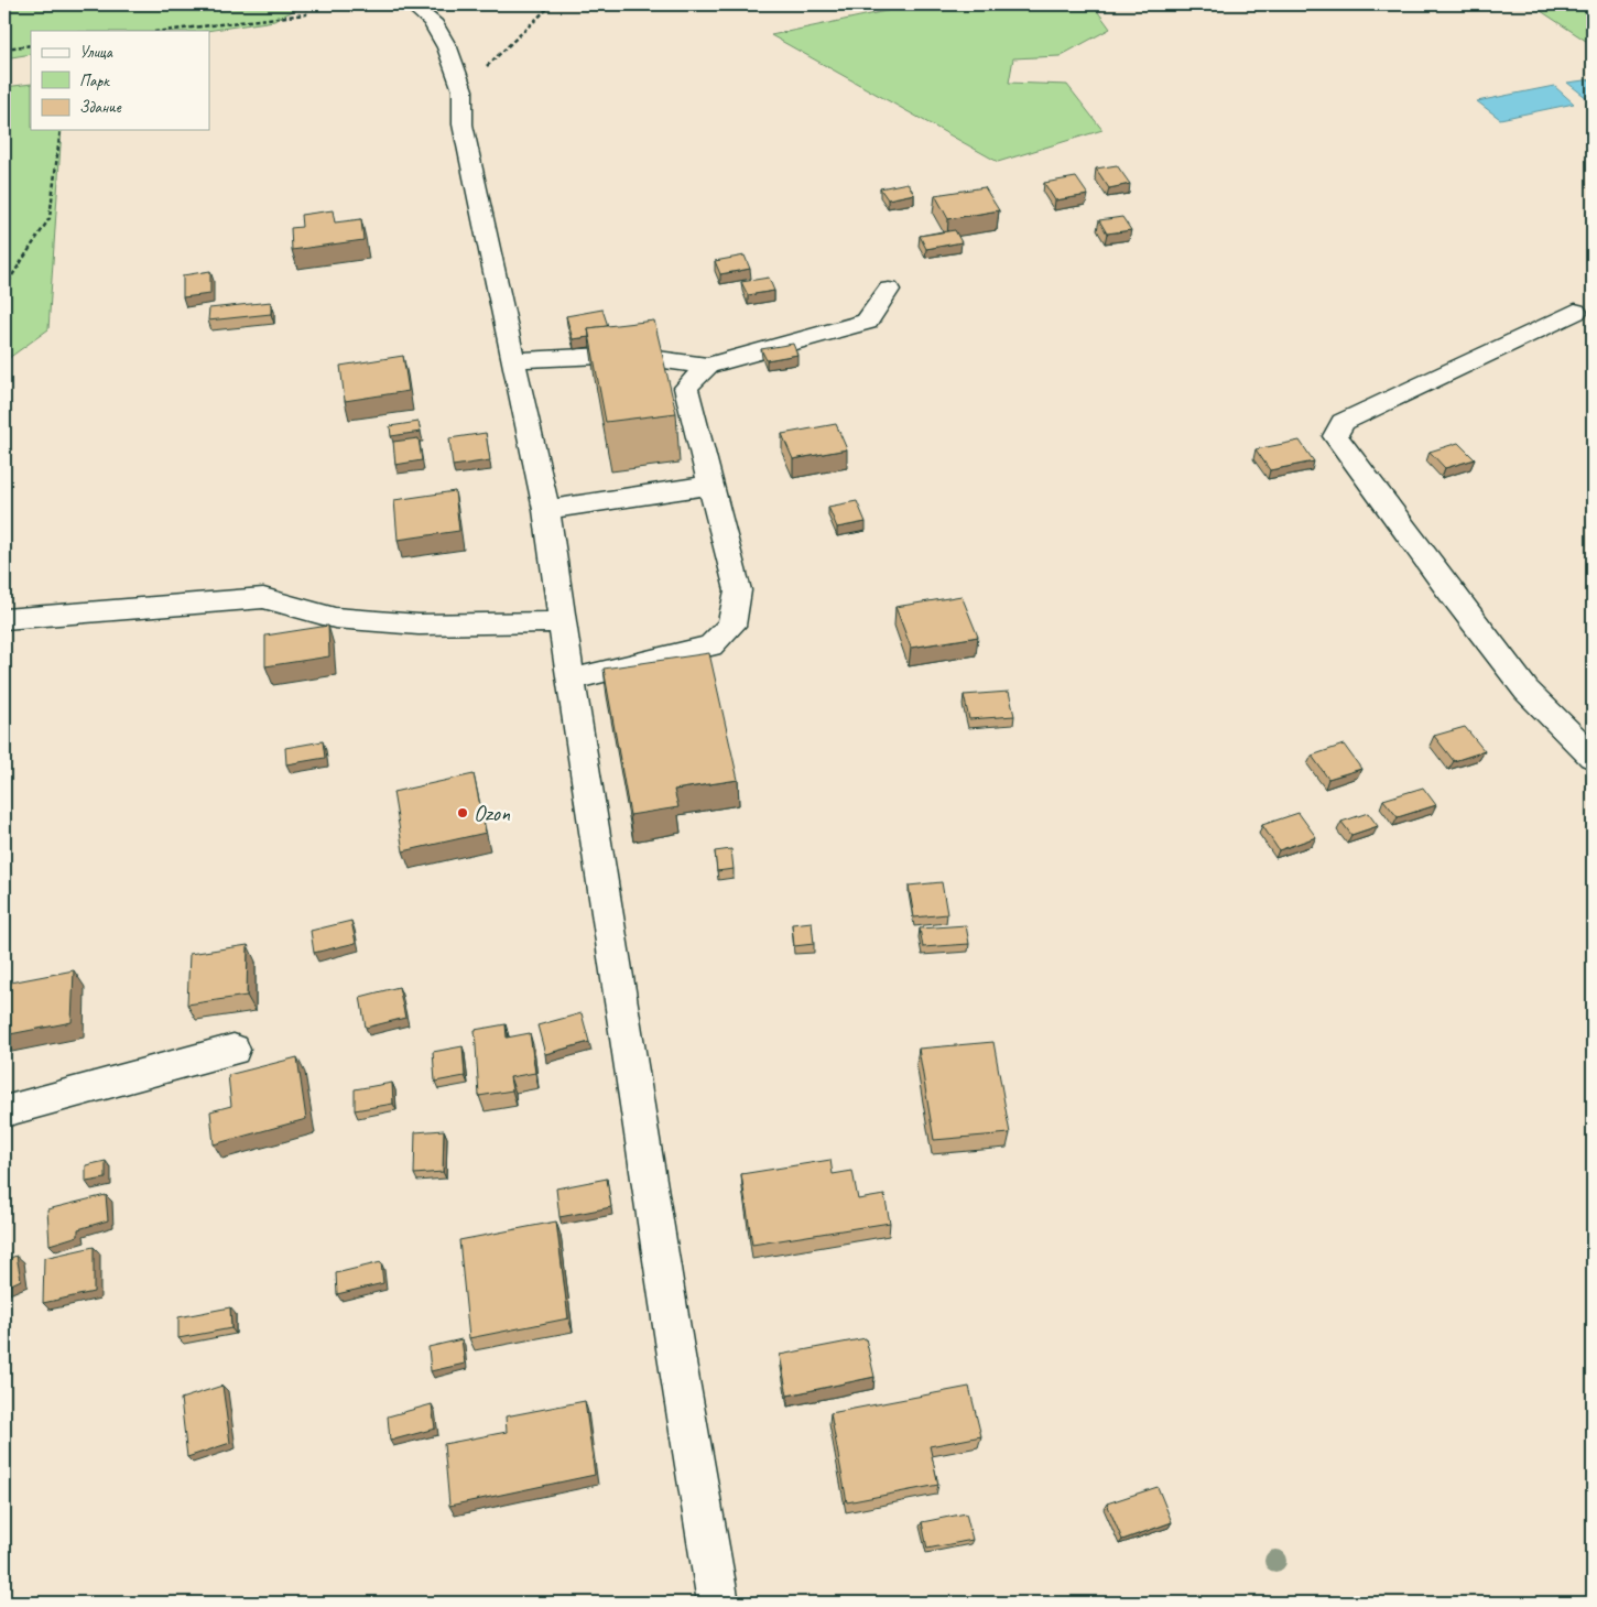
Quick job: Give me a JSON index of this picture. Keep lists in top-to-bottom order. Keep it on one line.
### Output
{"places":["Ozon"],"legend":["Улица","Парк","Здание"]}
